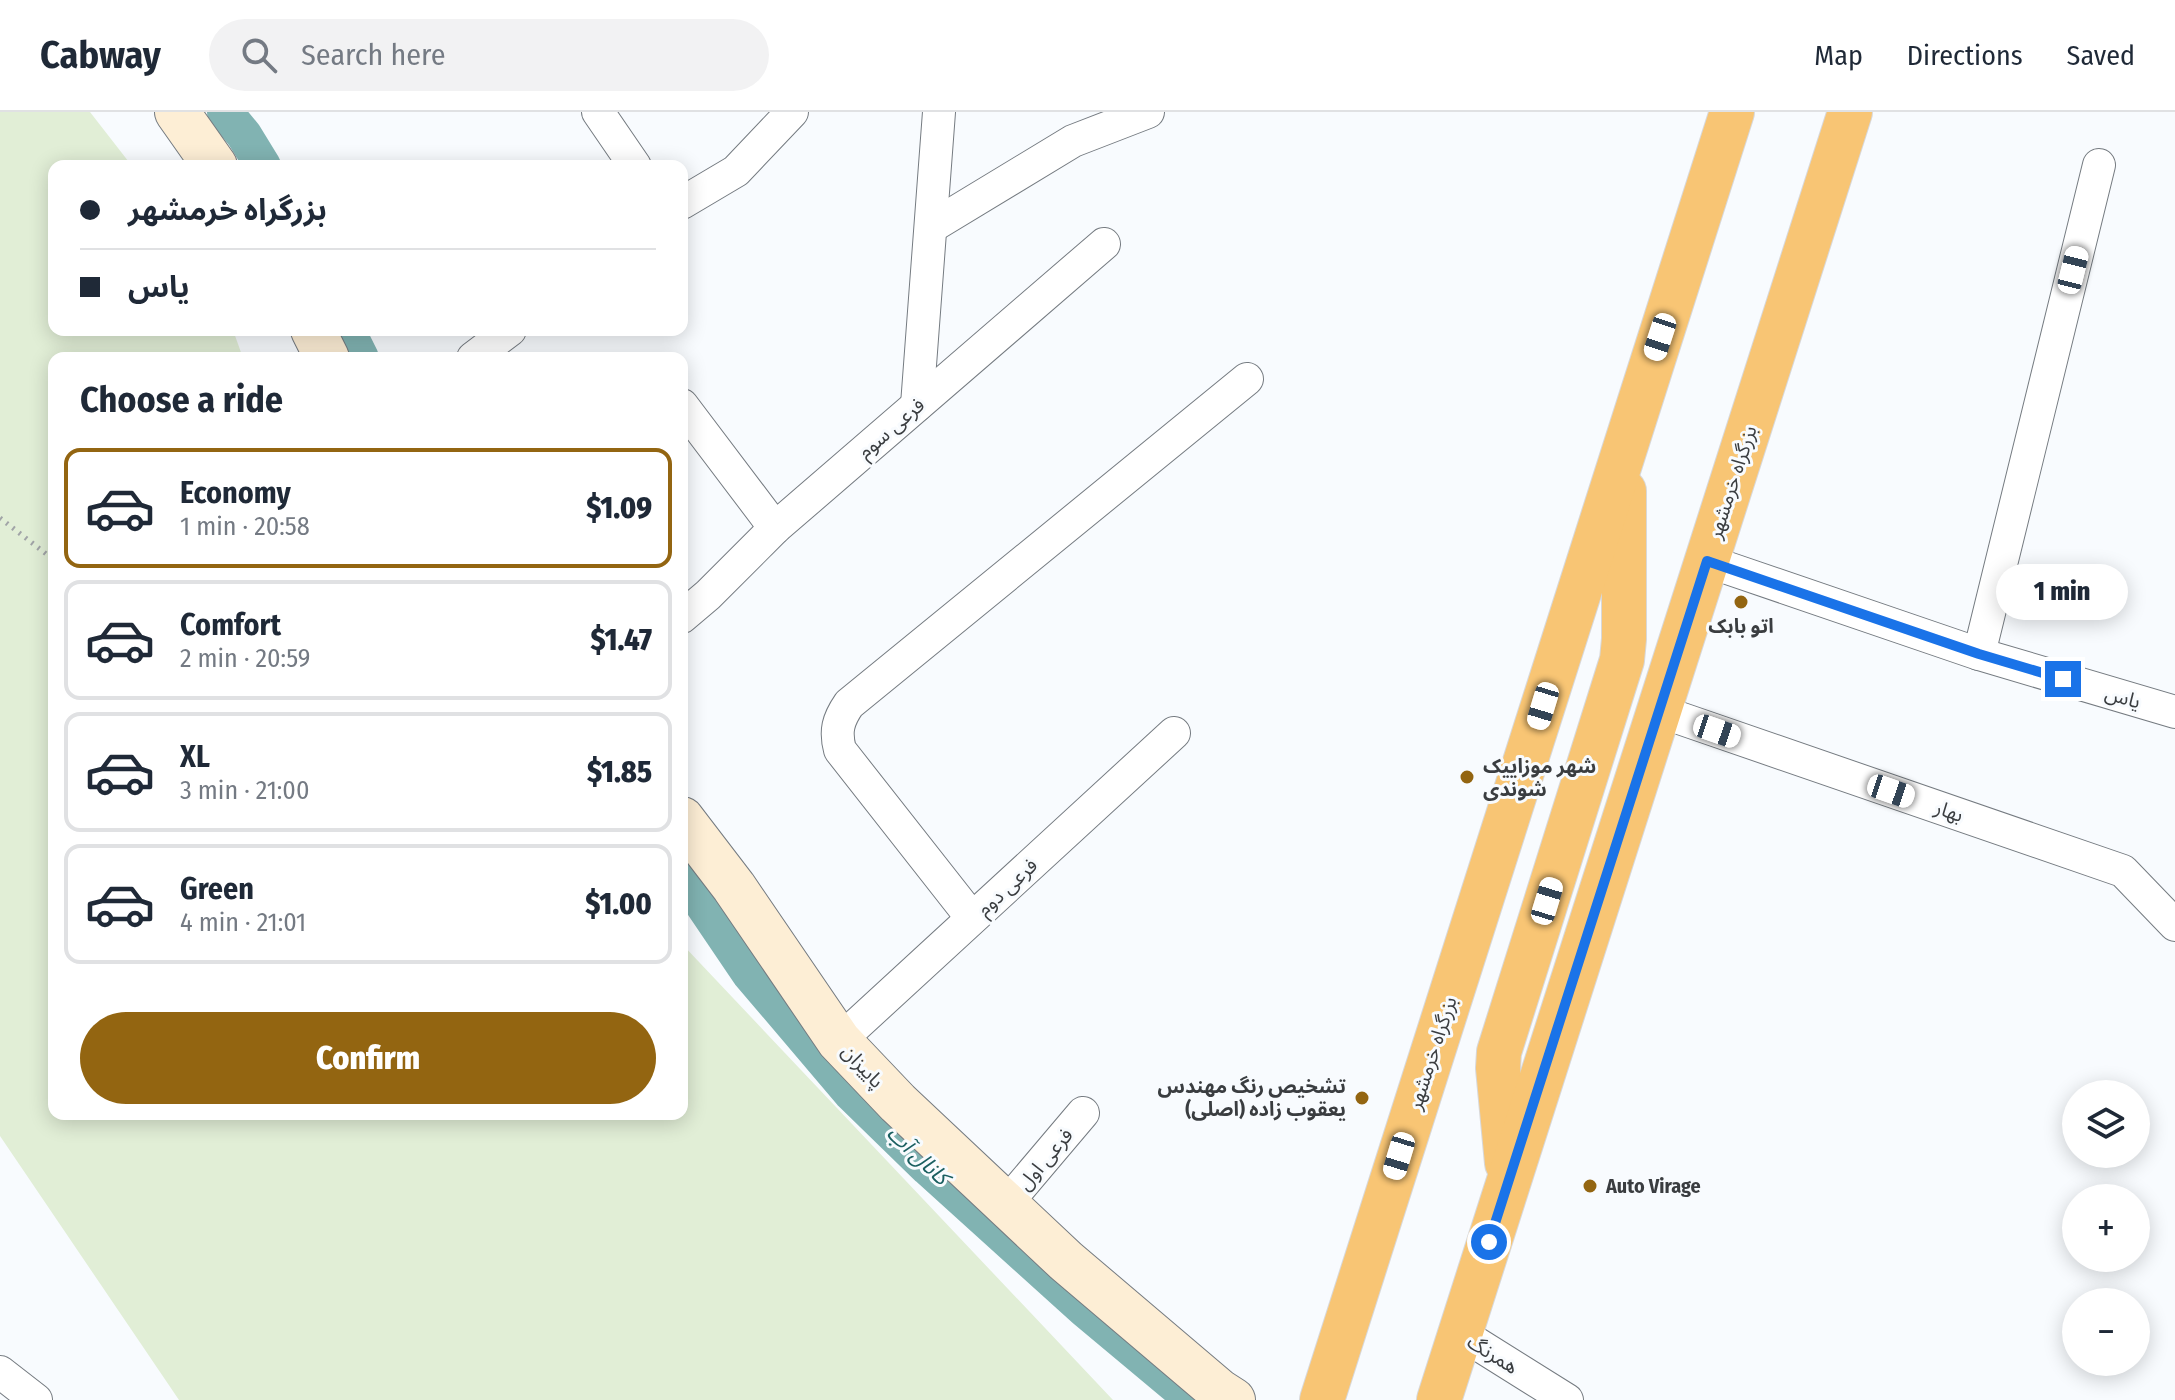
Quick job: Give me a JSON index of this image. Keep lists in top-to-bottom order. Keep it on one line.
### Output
{"streets":{"highway":["بزرگراه خرمشهر"],"main road":["پاییزان"],"street":["فرعی سوم","یاس","بهار","فرعی دوم","فرعی اول","همرنگ"]},"crossings":[["بزرگراه خرمشهر","یاس"],["بزرگراه خرمشهر","بهار"],["بزرگراه خرمشهر","همرنگ"],["فرعی دوم","پاییزان"],["پاییزان","فرعی اول"]],"water":["کانال آب"],"places":["اتو بابک","شهر موزاییک شوندی","تشخیص رنگ مهندس یعقوب زاده (اصلی)","Auto Virage"],"page":{"header":"Cabway","search":"Search here","nav":["Map","Directions","Saved"],"banner":["بزرگراه خرمشهر","یاس"],"heading":"Choose a ride","list":[{"name":"Economy","note":"1 min · 20:58","value":"$1.09"},{"name":"Comfort","note":"2 min · 20:59","value":"$1.47"},{"name":"XL","note":"3 min · 21:00","value":"$1.85"},{"name":"Green","note":"4 min · 21:01","value":"$1.00"}],"bubble":"1 min","buttons":"Confirm","map_buttons":["+","−"]}}
